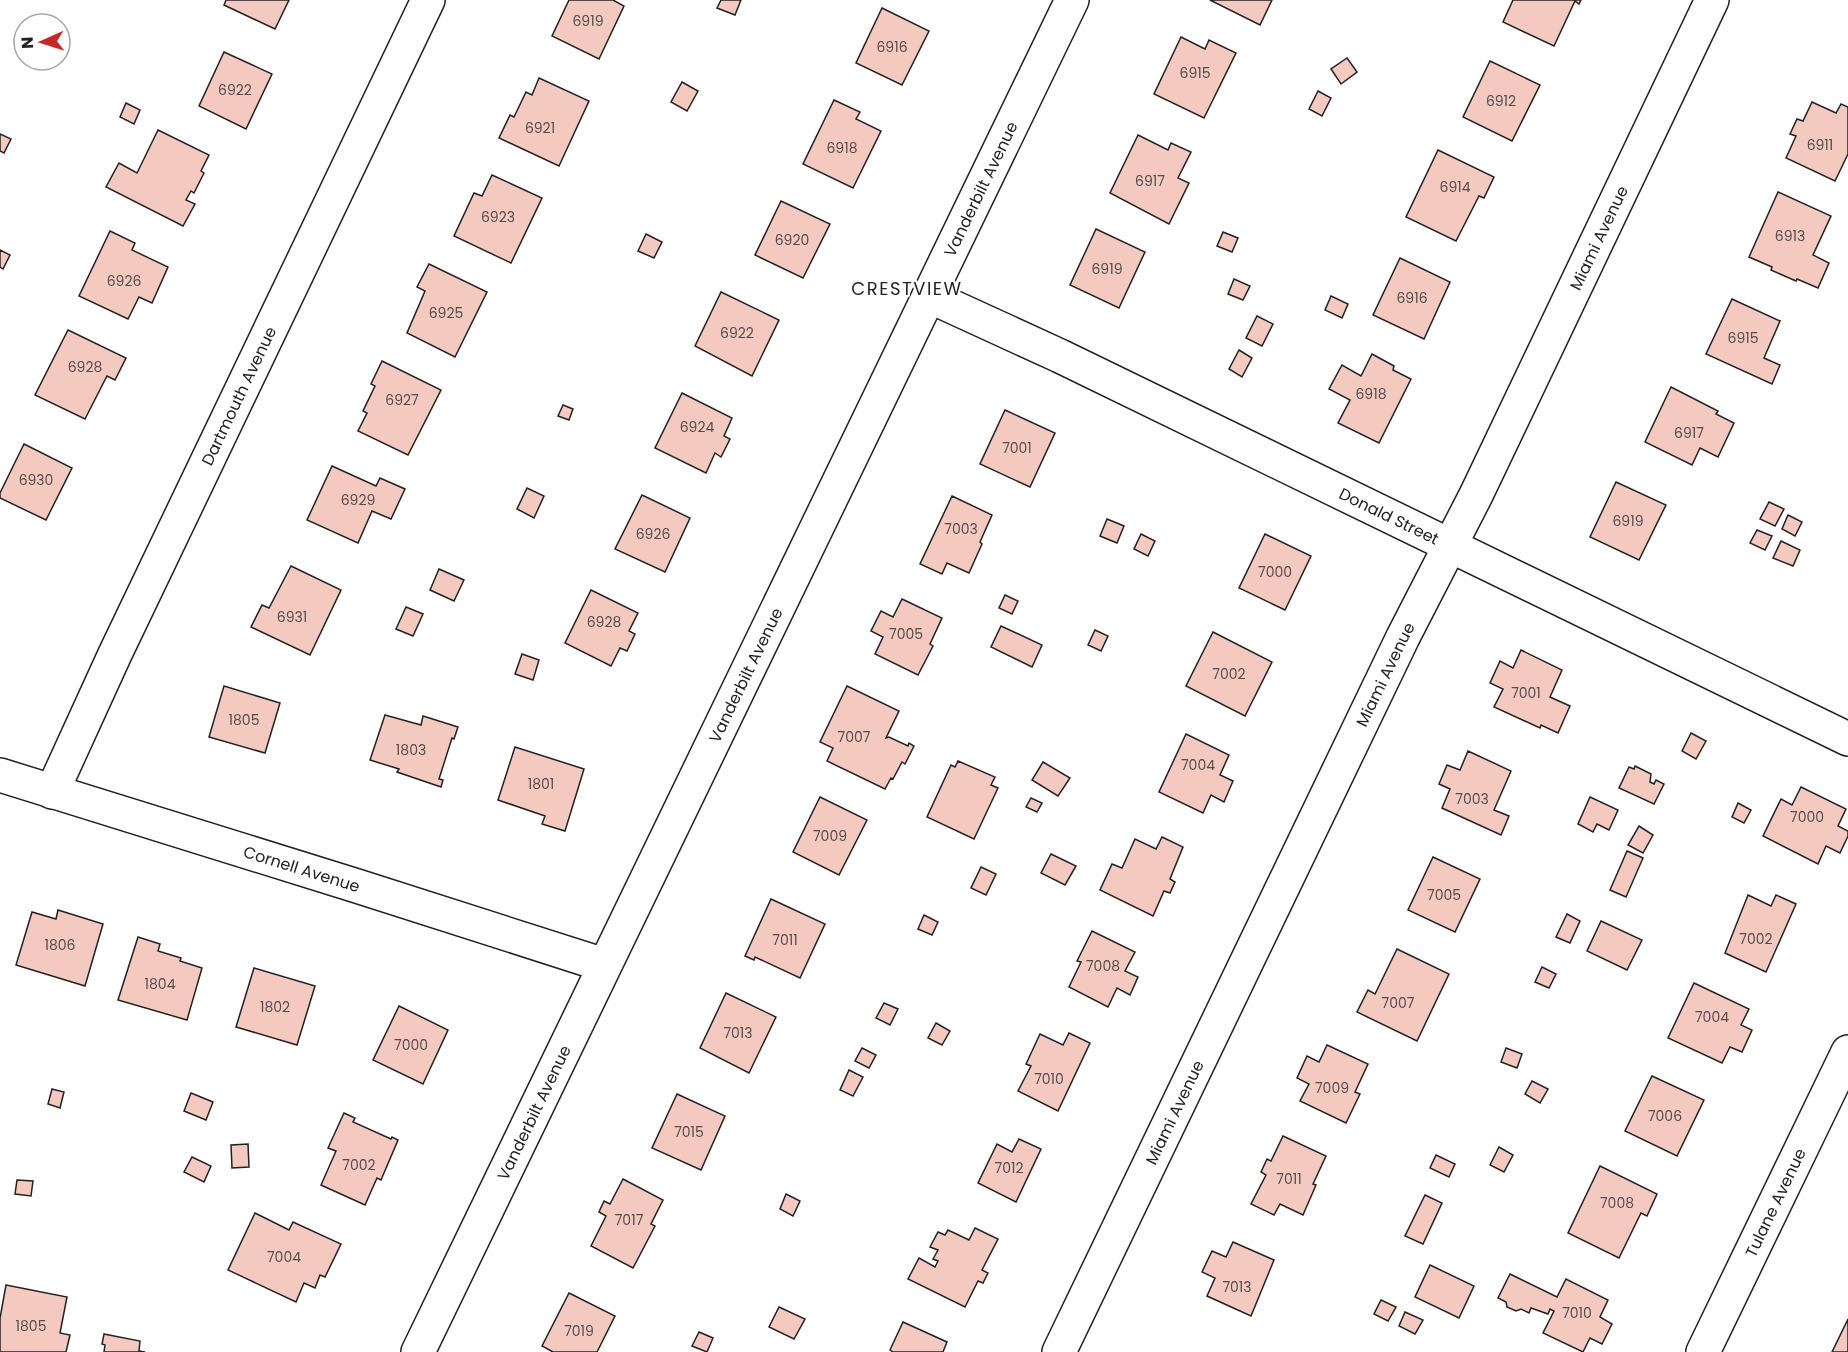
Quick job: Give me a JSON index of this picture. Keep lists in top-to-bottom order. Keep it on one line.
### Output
{"streets":{"street":["Vanderbilt Avenue","Miami Avenue","Dartmouth Avenue","Donald Street","Cornell Avenue","Tulane Avenue"]},"crossings":[["Vanderbilt Avenue","Donald Street"],["Vanderbilt Avenue","Cornell Avenue"],["Miami Avenue","Donald Street"],["Dartmouth Avenue","Cornell Avenue"]],"districts":["CRESTVIEW"],"house_numbers":["6919","6916","6915","6922","6912","6921","6911","6918","6917","6914","6923","6913","6920","6919","6926","6916","6925","6922","6915","6928","6918","6927","6924","6917","7001","6930","6929","6919","7003","6926","7000","6931","6928","7005","7002","7001","1805","7007","1803","7004","1801","7003","7000","7009","7005","7002","7011","1806","7008","1804","7007","1802","7004","7013","7000","7010","7009","7006","7015","7002","7012","7011","7008","7017","7004","7013","7010","1805","7019"],"north":"left"}
